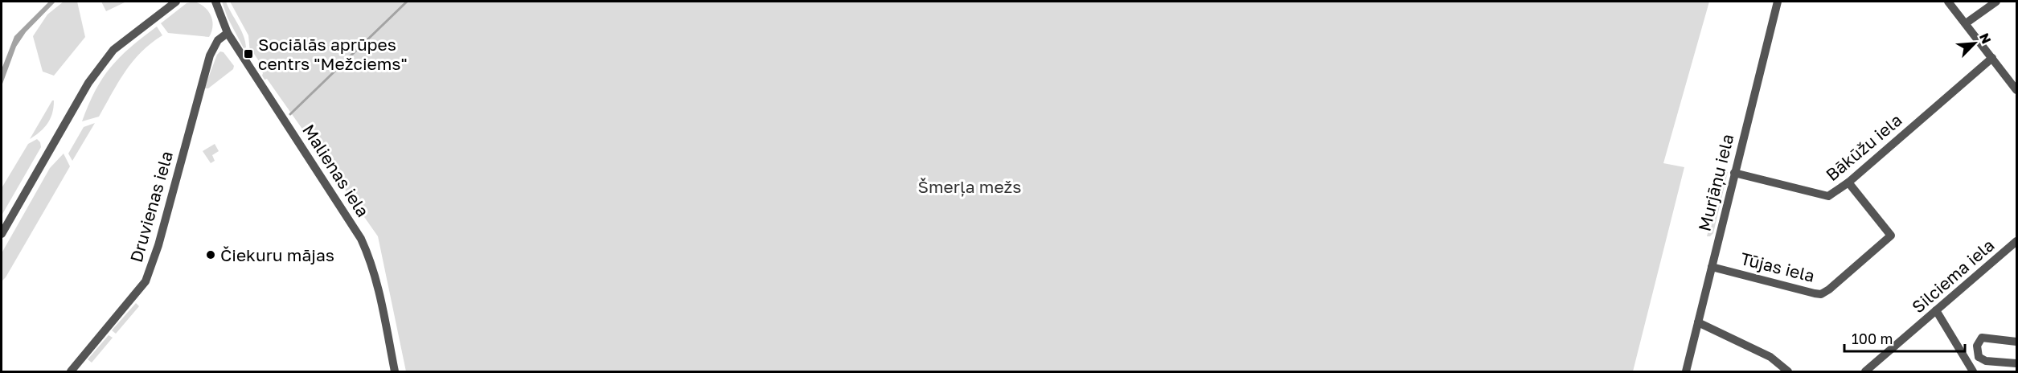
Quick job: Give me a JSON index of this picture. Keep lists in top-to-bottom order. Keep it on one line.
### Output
{"streets":{"street":["Bākūžu iela","Malienas iela","Murjāņu iela","Druvienas iela","Tūjas iela","Silciema iela"]},"crossings":[["Bākūžu iela","Murjāņu iela"],["Bākūžu iela","Tūjas iela"],["Malienas iela","Druvienas iela"],["Murjāņu iela","Tūjas iela"]],"parks":["Šmerļa mežs"],"places":{"transit":["Sociālās aprūpes centrs \"Mežciems\""],"other":["Čiekuru mājas"]},"scale_bar":"100 m","north":"top right"}
